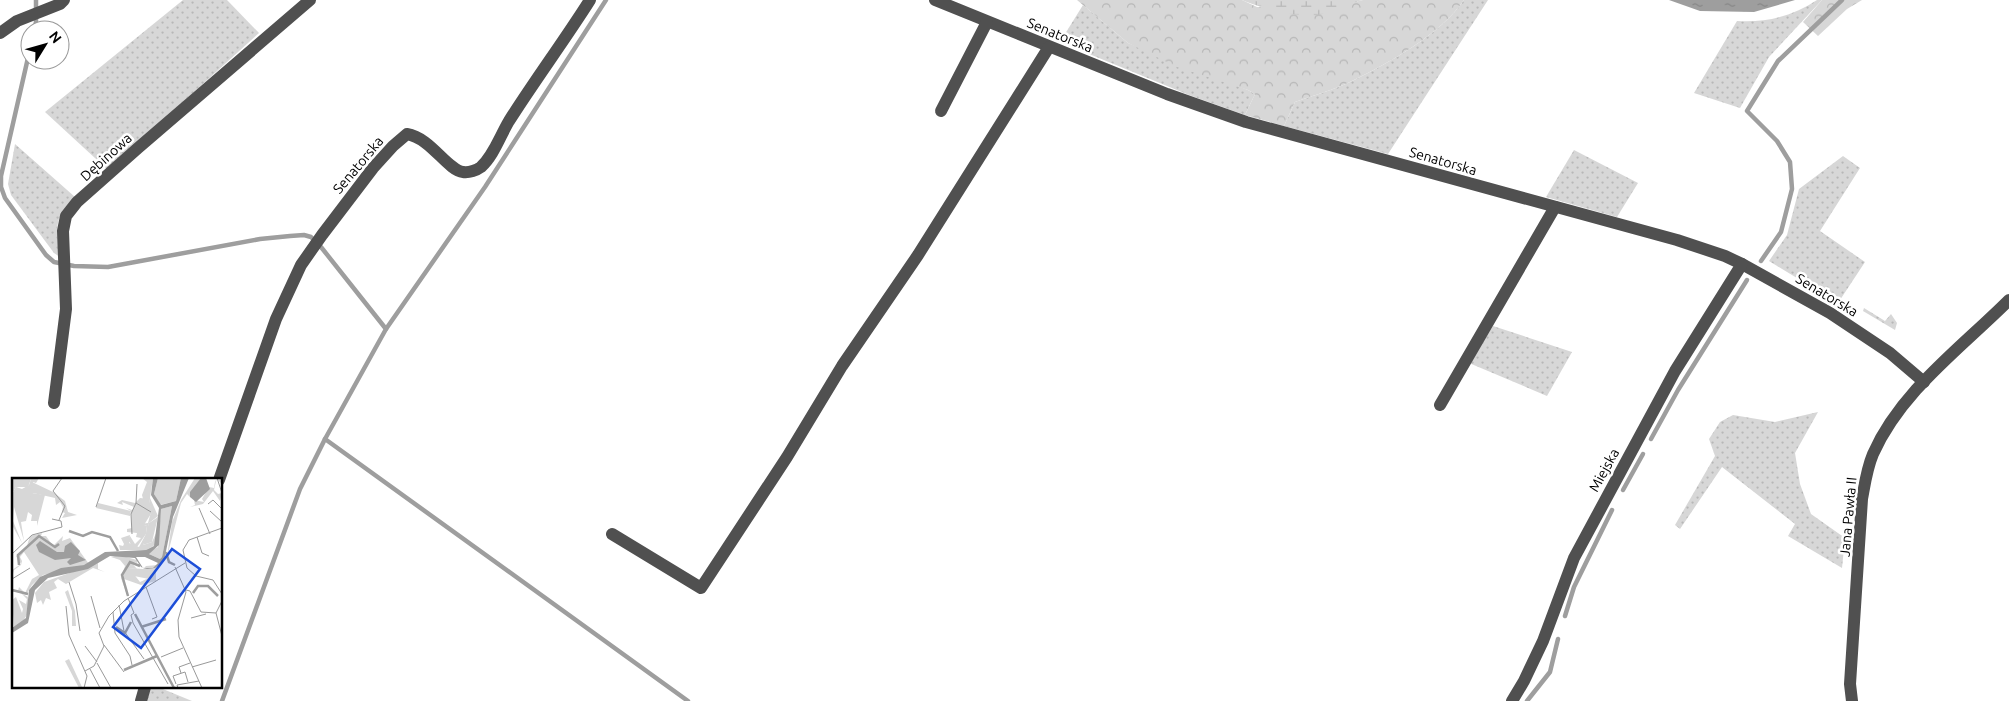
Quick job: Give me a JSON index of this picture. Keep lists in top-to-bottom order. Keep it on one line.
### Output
{"streets":{"street":["Senatorska","Dębinowa","Miejska","Jana Pawła II"]},"crossings":[["Senatorska","Miejska"],["Senatorska","Jana Pawła II"]],"north":"top right"}
